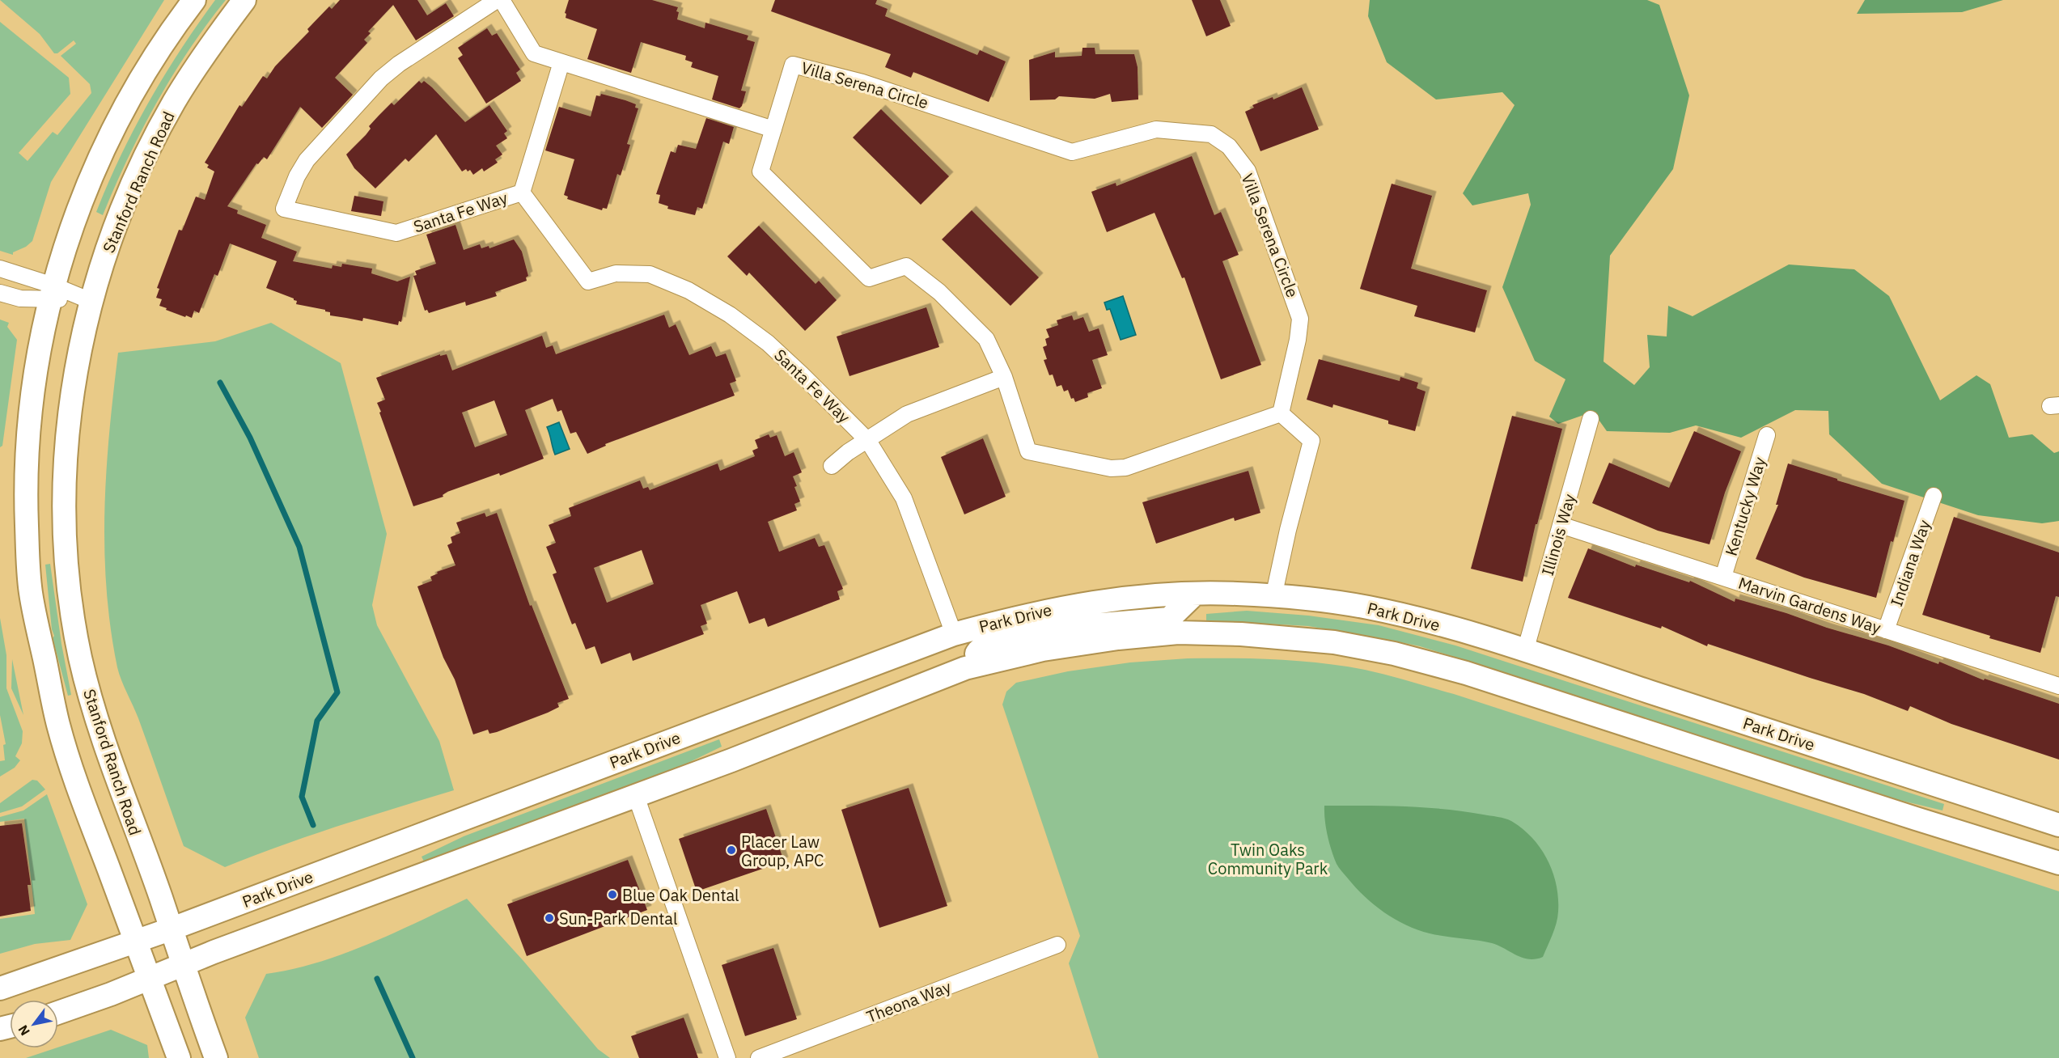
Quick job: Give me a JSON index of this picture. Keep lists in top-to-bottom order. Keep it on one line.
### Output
{"streets":{"main road":["Stanford Ranch Road","Park Drive"],"street":["Villa Serena Circle","Santa Fe Way","Kentucky Way","Illinois Way","Indiana Way","Marvin Gardens Way","Theona Way"]},"crossings":[["Stanford Ranch Road","Park Drive"],["Santa Fe Way","Park Drive"],["Kentucky Way","Marvin Gardens Way"],["Illinois Way","Marvin Gardens Way"],["Illinois Way","Park Drive"],["Indiana Way","Marvin Gardens Way"]],"parks":["Twin Oaks Community Park"],"places":["Placer Law Group, APC","Blue Oak Dental","Sun-Park Dental"],"north":"bottom left"}
